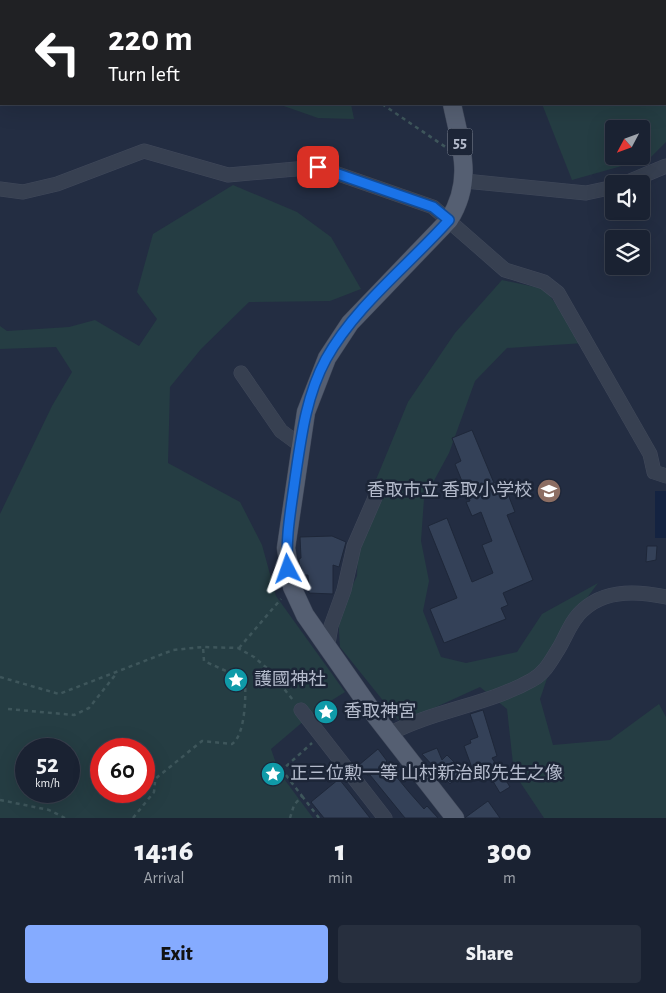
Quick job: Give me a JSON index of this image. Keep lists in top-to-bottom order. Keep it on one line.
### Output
{"streets":{"main road":["55"]},"places":{"school or university":["香取市立 香取小学校"],"place":["護國神社","香取神宮","正三位勲一等 山村新治郎先生之像"]},"north":"bottom left","page":{"turn":["220 m","Turn left"],"speed":"52 km/h","limit":"60","eta":["14:16","Arrival","1","min","300","m"],"buttons":["Exit","Share"]}}
